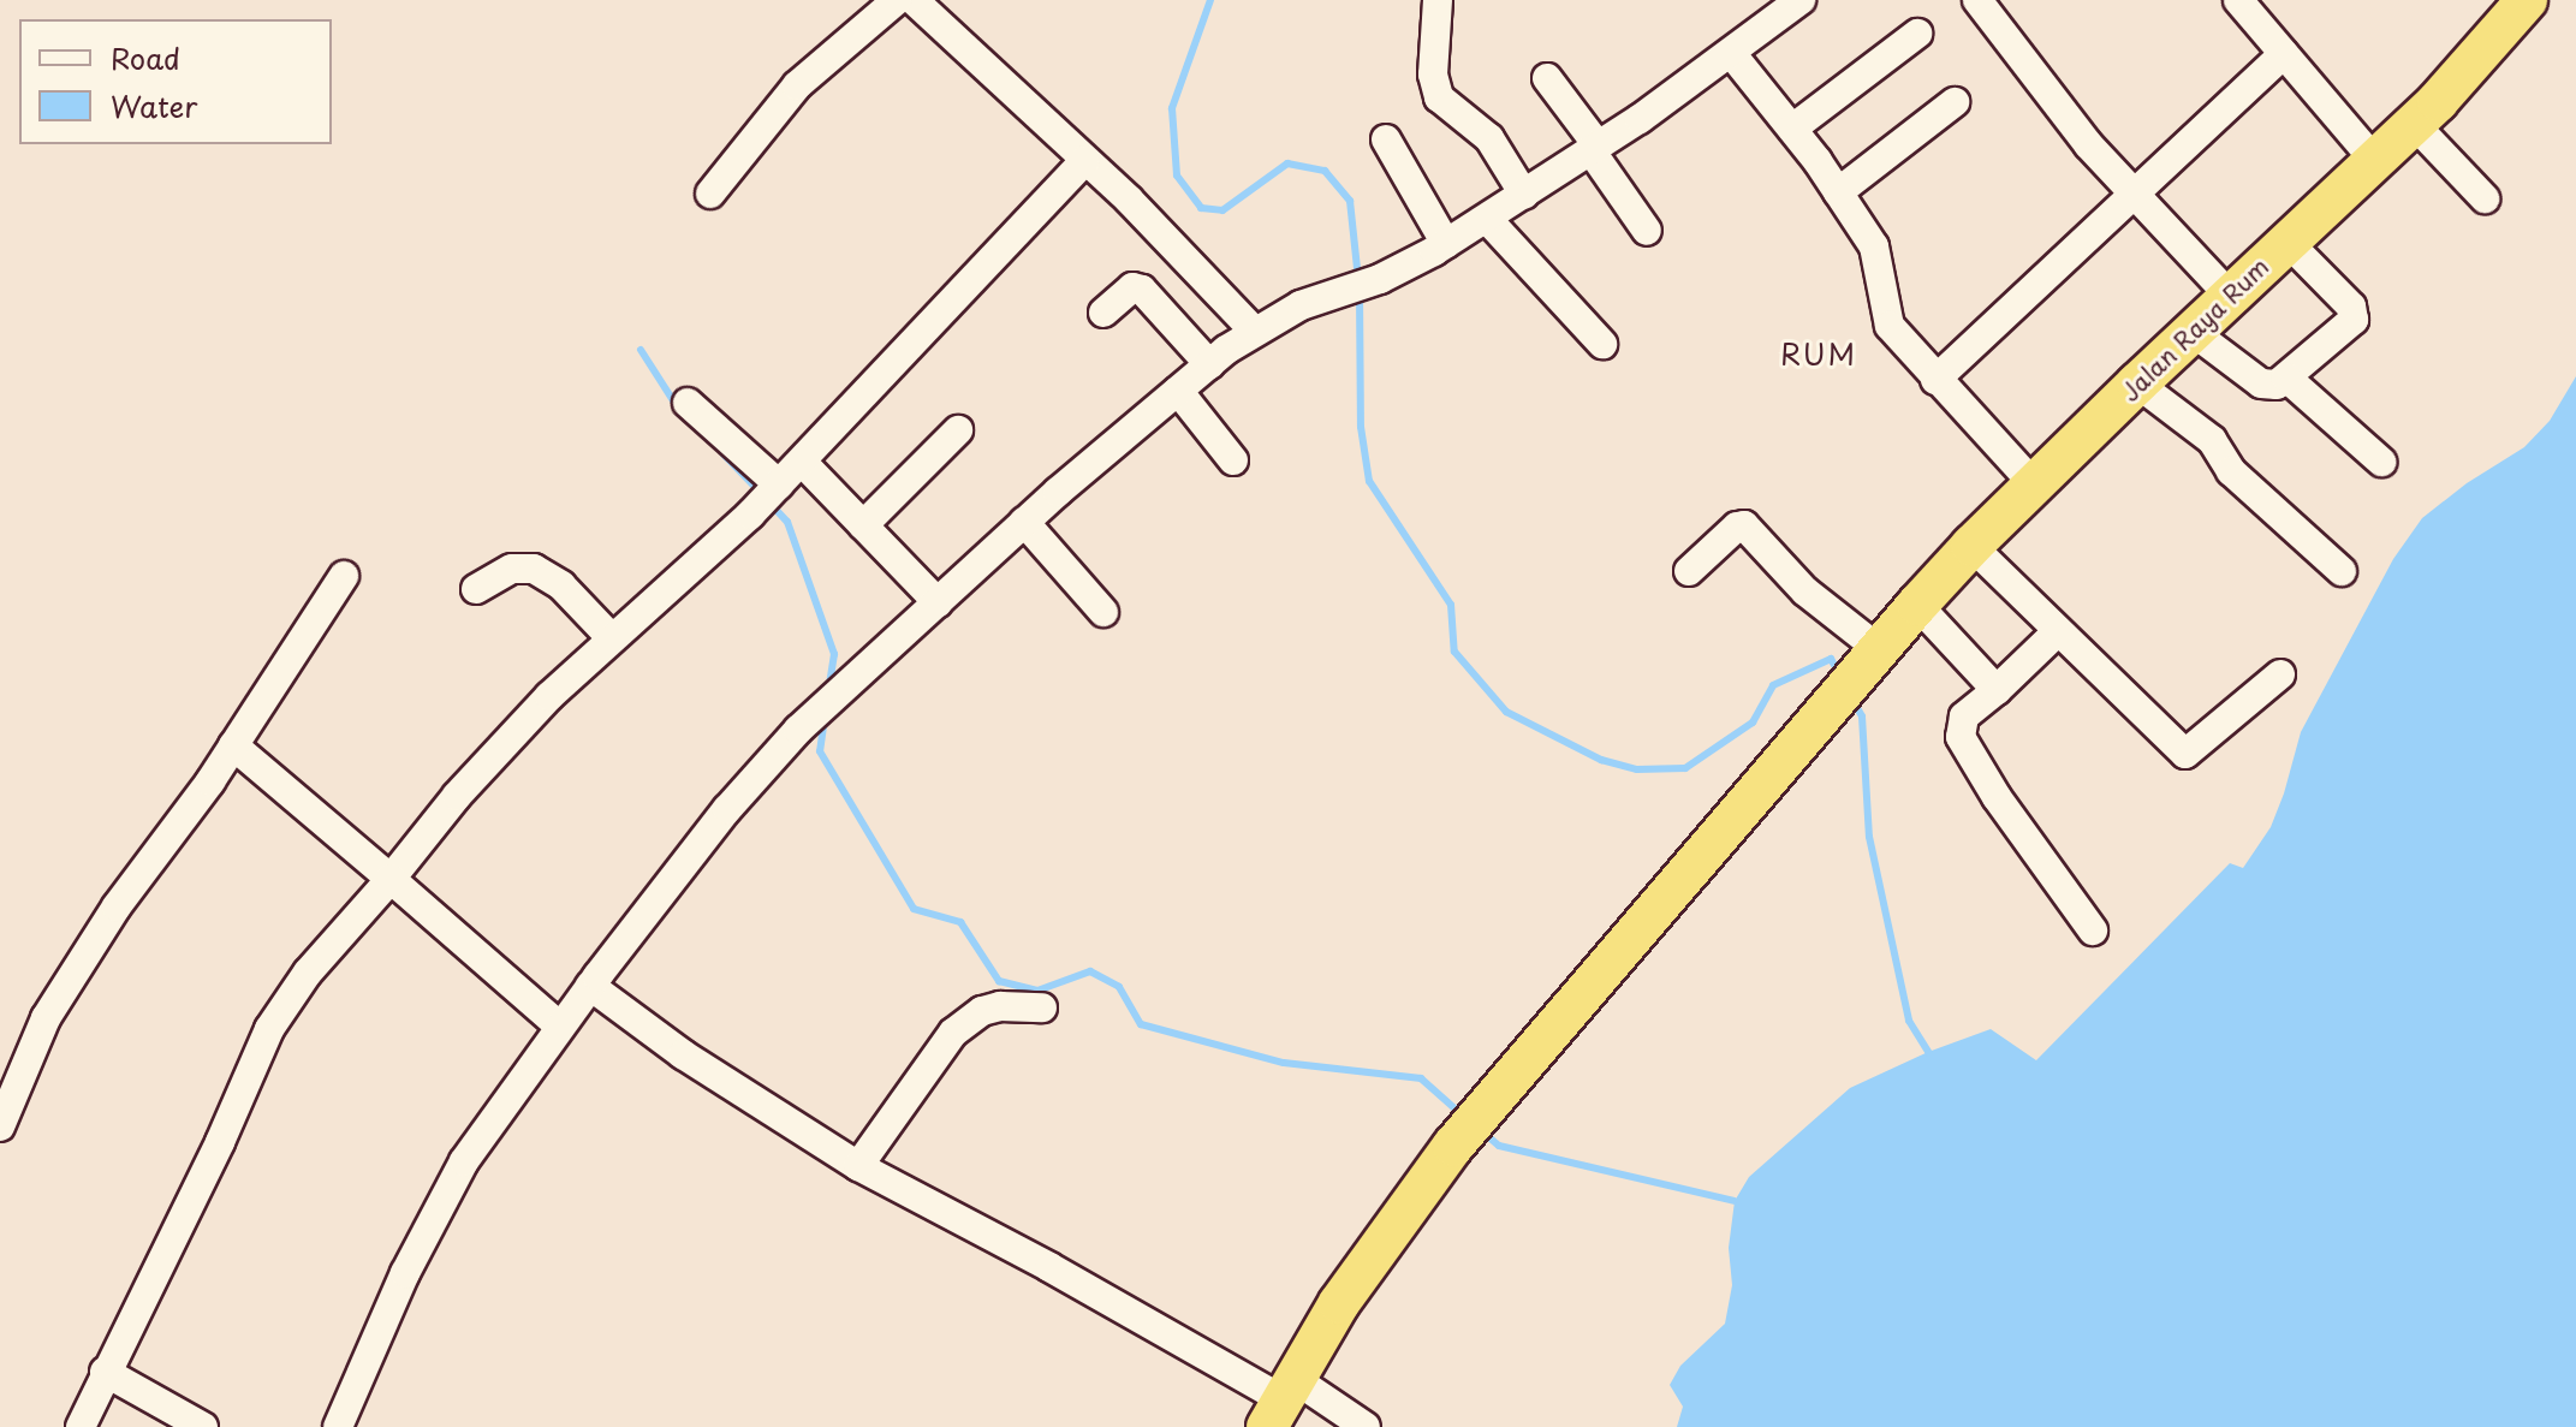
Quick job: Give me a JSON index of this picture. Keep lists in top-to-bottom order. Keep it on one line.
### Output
{"streets":{"highway":["Jalan Raya Rum"]},"districts":["RUM"],"legend":["Road","Water"]}
